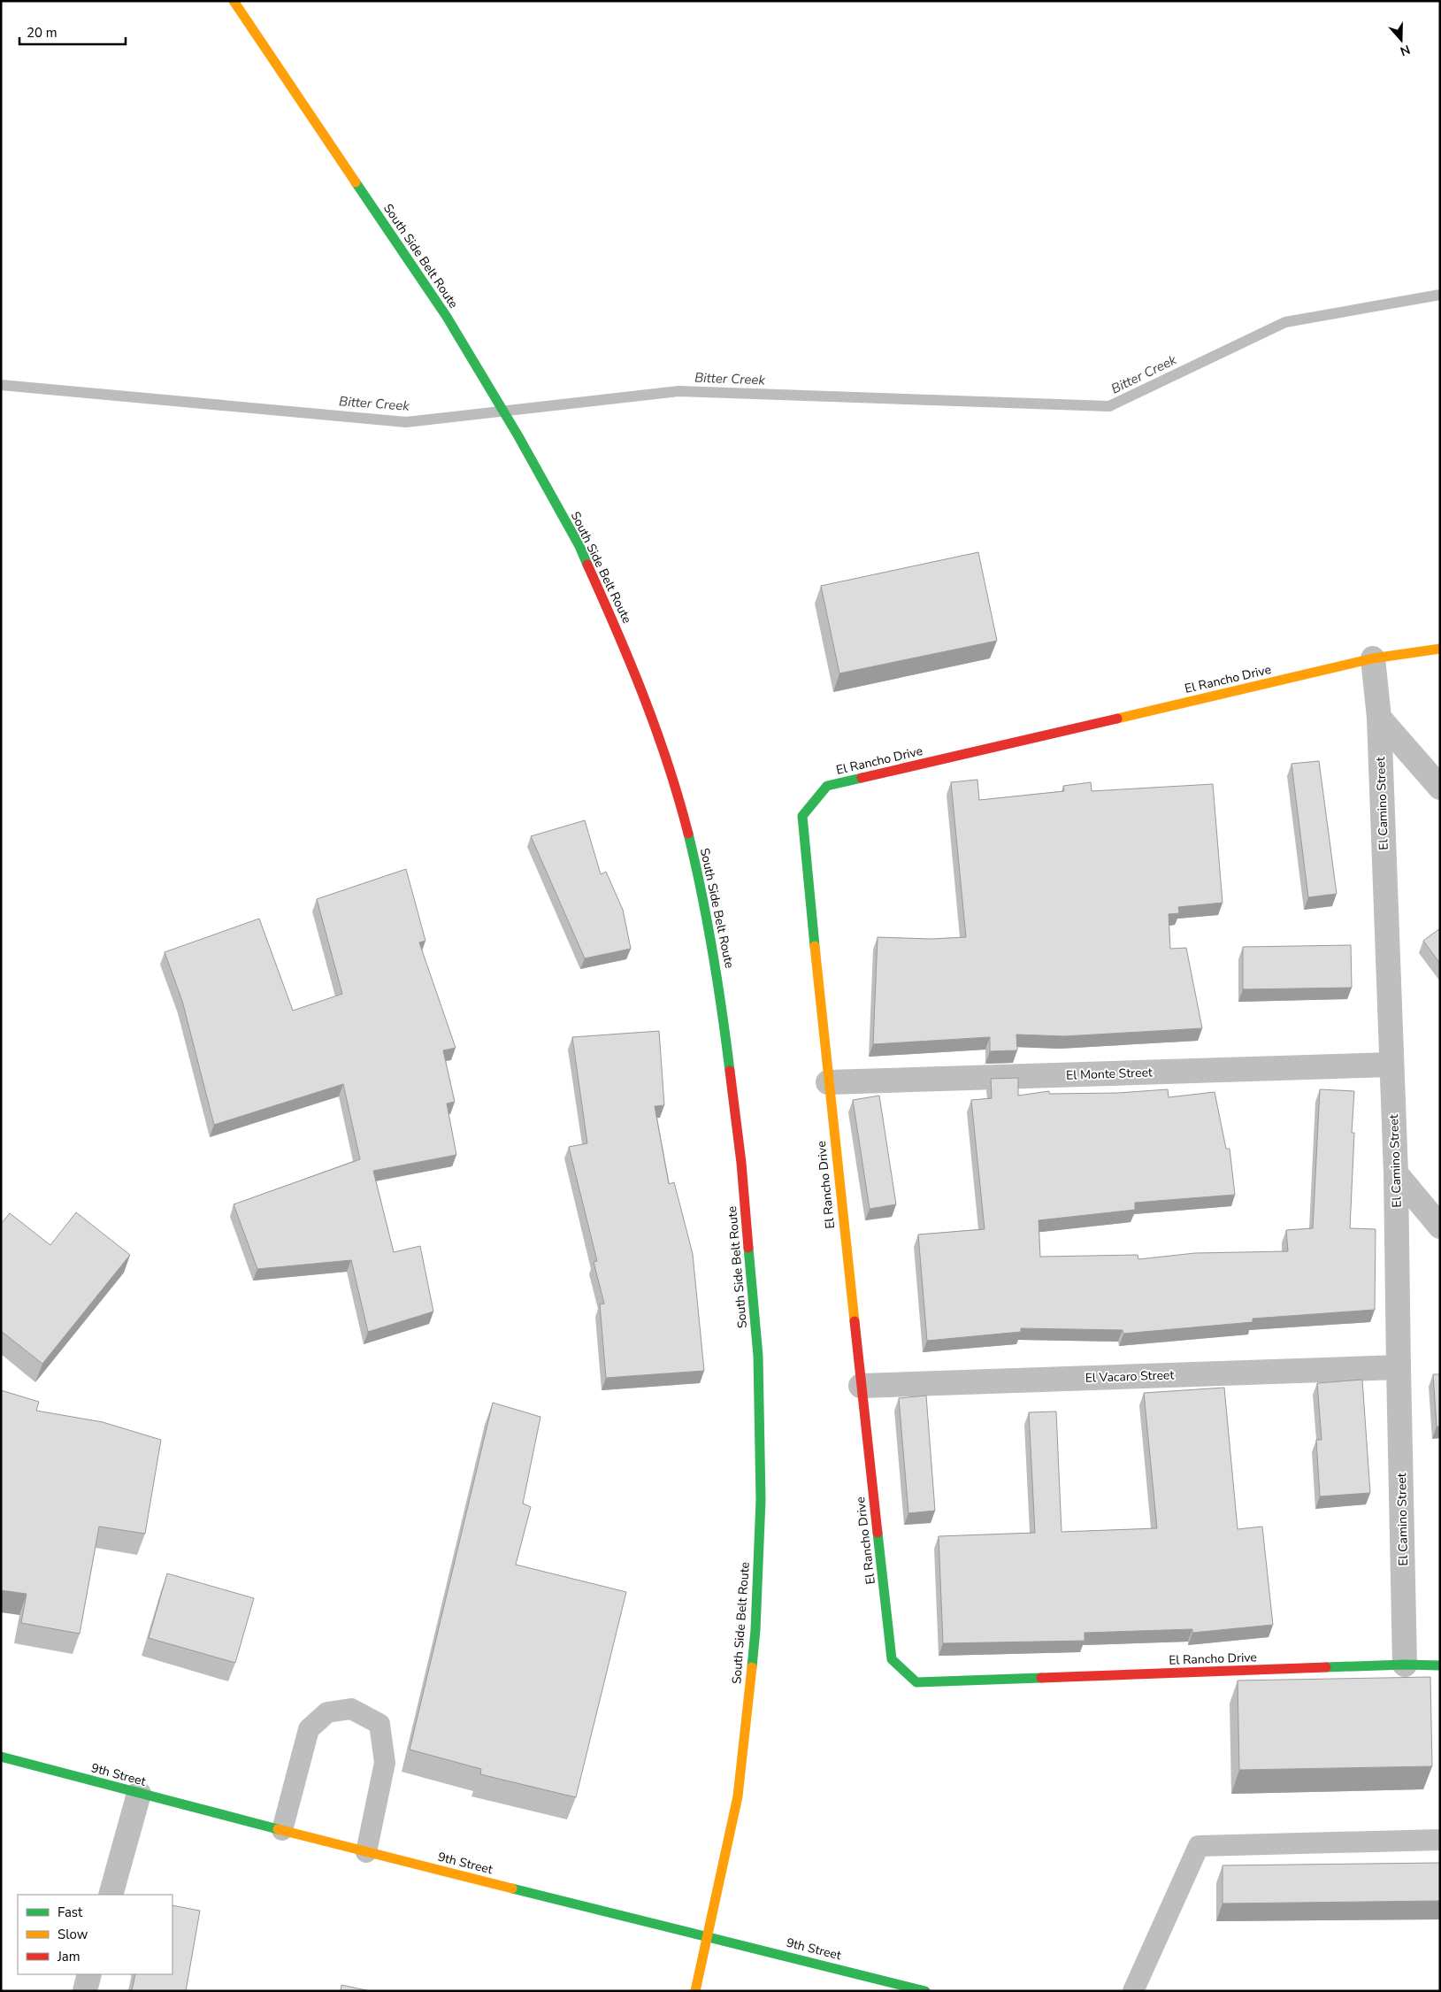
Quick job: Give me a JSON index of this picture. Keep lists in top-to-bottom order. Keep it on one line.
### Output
{"streets":{"main road":["South Side Belt Route","El Rancho Drive","9th Street"],"street":["El Camino Street","El Monte Street","El Vacaro Street"]},"crossings":[["South Side Belt Route","9th Street"],["El Rancho Drive","El Camino Street"],["El Rancho Drive","El Monte Street"],["El Rancho Drive","El Vacaro Street"],["El Camino Street","El Monte Street"],["El Camino Street","El Vacaro Street"]],"water":["Bitter Creek"],"legend":["Fast","Slow","Jam"],"scale_bar":"20 m","north":"bottom"}
